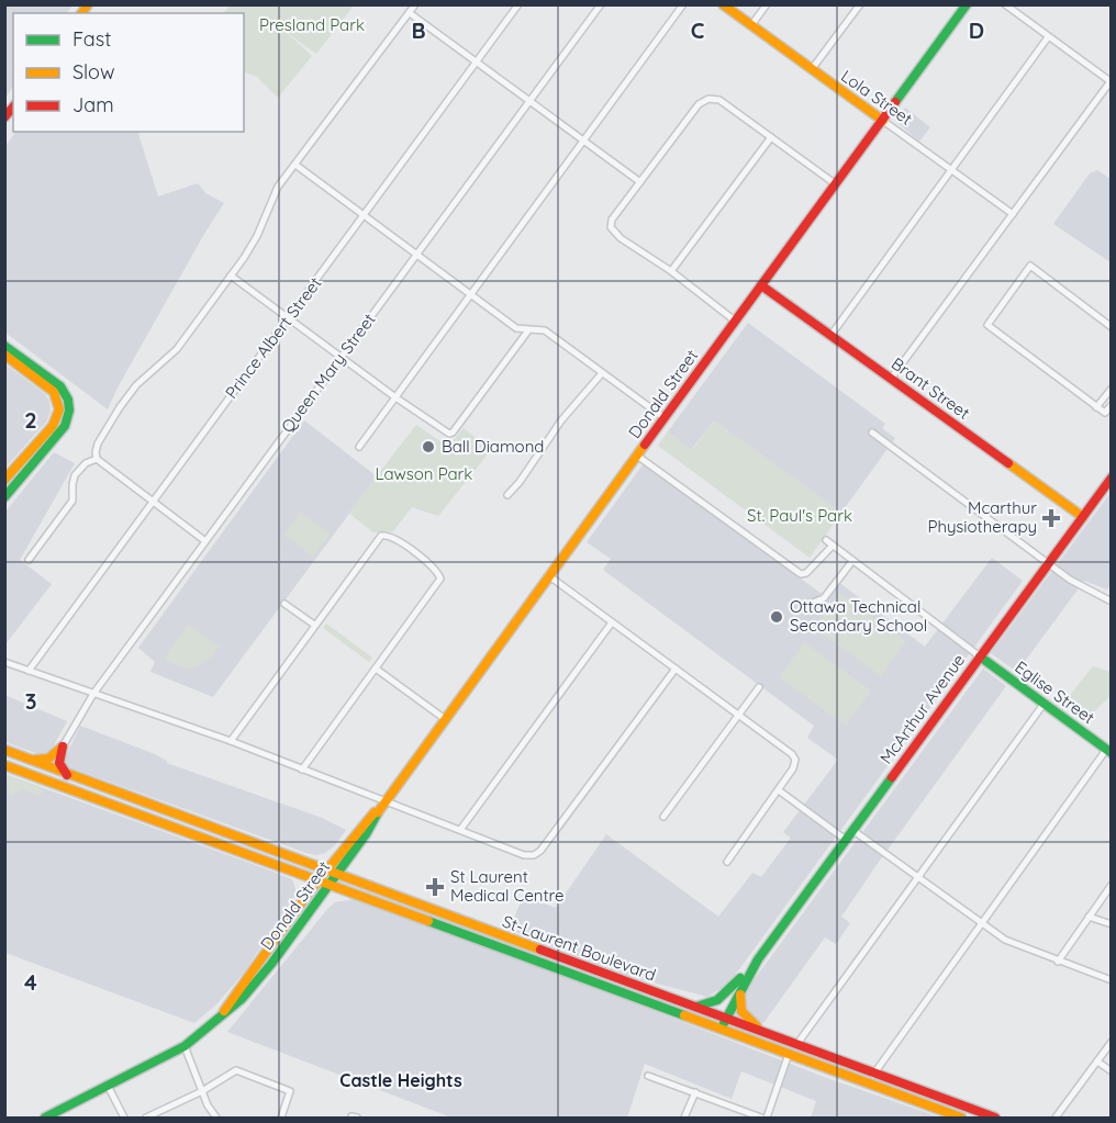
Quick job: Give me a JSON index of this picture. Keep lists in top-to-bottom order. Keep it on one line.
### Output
{"streets":{"main road":["Lola Street","Brant Street","Donald Street","Eglise Street","McArthur Avenue","St-Laurent Boulevard"],"street":["Prince Albert Street","Queen Mary Street"]},"crossings":[["Lola Street","Donald Street"],["Brant Street","Donald Street"],["Brant Street","McArthur Avenue"],["Donald Street","St-Laurent Boulevard"],["Eglise Street","McArthur Avenue"],["McArthur Avenue","St-Laurent Boulevard"]],"districts":["Castle Heights"],"parks":["Presland Park","Lawson Park","St. Paul's Park"],"places":{"other":["Ball Diamond","Ottawa Technical Secondary School"],"health":["Mcarthur Physiotherapy","St Laurent Medical Centre"]},"legend":["Fast","Slow","Jam"],"grid":{"columns":["B","C","D"],"rows":["2","3","4"]}}
